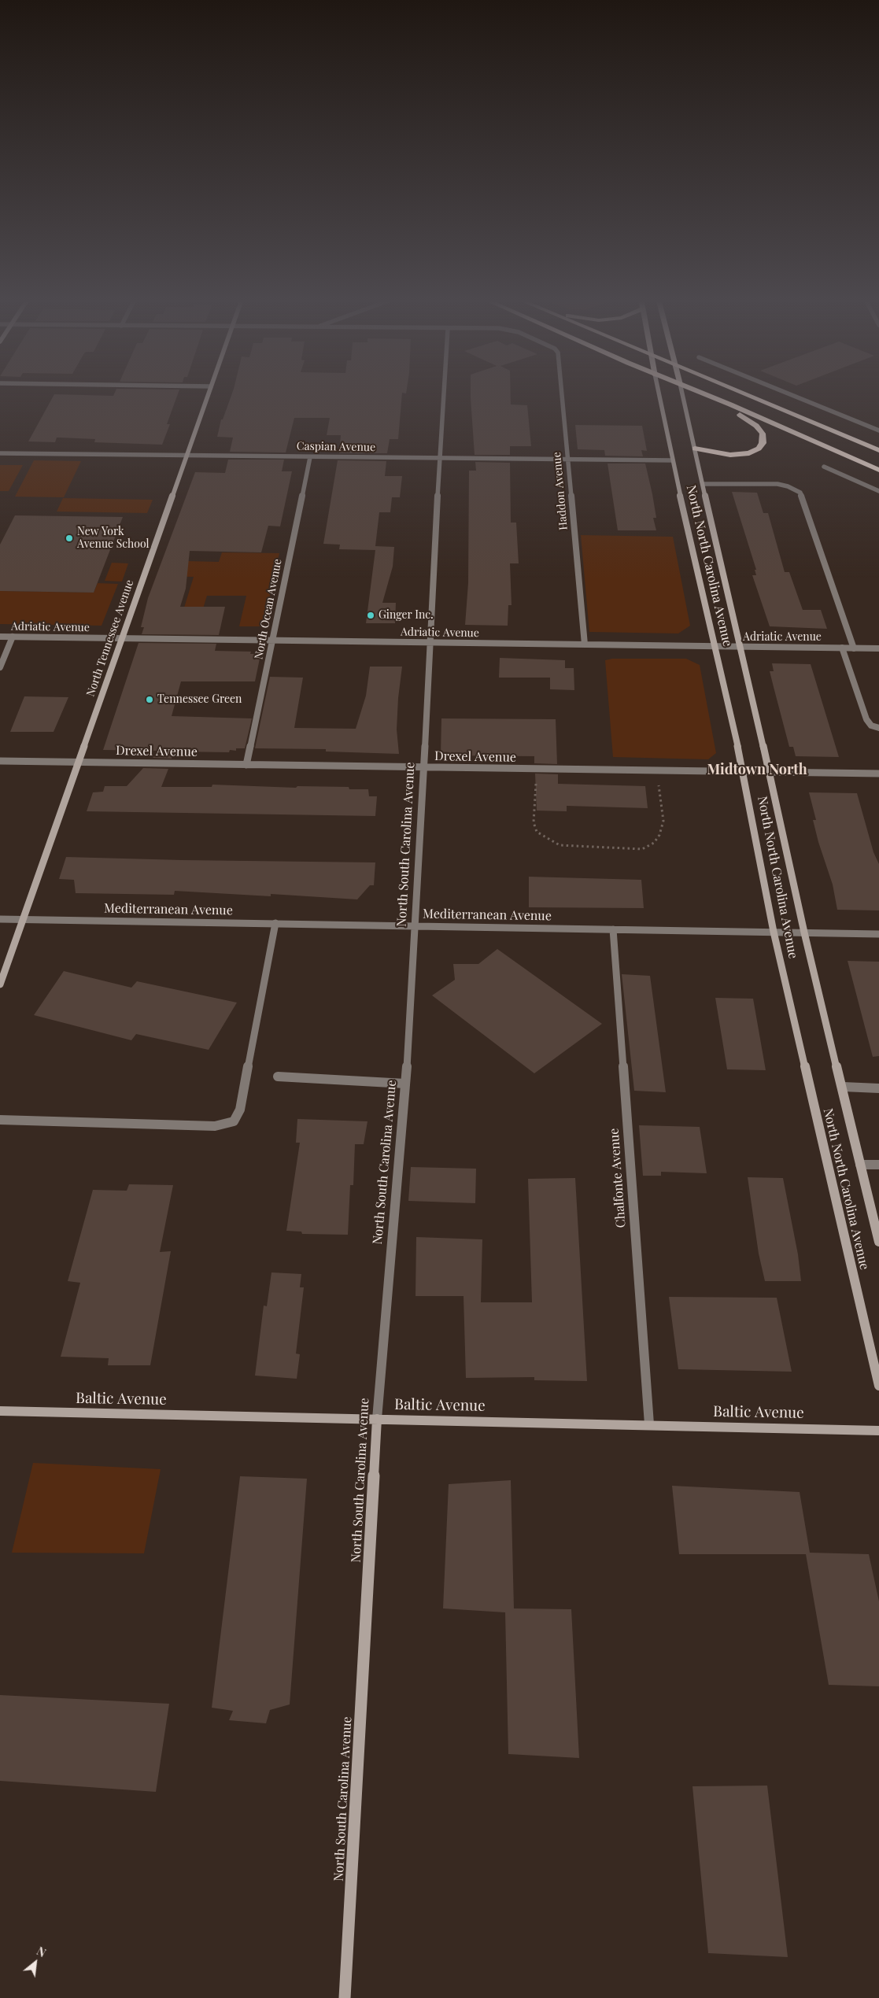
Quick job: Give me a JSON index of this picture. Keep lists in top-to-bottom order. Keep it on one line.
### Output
{"streets":{"street":["Caspian Avenue","Haddon Avenue","North North Carolina Avenue","North Ocean Avenue","Adriatic Avenue","North Tennessee Avenue","Drexel Avenue","North South Carolina Avenue","Mediterranean Avenue","Chalfonte Avenue","Baltic Avenue"]},"crossings":[["Caspian Avenue","Haddon Avenue"],["Caspian Avenue","North North Carolina Avenue"],["Caspian Avenue","North Ocean Avenue"],["Caspian Avenue","North Tennessee Avenue"],["Caspian Avenue","North South Carolina Avenue"],["Haddon Avenue","Adriatic Avenue"],["North North Carolina Avenue","Adriatic Avenue"],["North North Carolina Avenue","Drexel Avenue"],["North North Carolina Avenue","Mediterranean Avenue"],["North Ocean Avenue","Adriatic Avenue"],["North Ocean Avenue","Drexel Avenue"],["Adriatic Avenue","North Tennessee Avenue"],["Adriatic Avenue","North South Carolina Avenue"],["North Tennessee Avenue","Drexel Avenue"],["North Tennessee Avenue","Mediterranean Avenue"],["Drexel Avenue","North South Carolina Avenue"],["North South Carolina Avenue","Mediterranean Avenue"],["North South Carolina Avenue","Baltic Avenue"],["Mediterranean Avenue","Chalfonte Avenue"],["Chalfonte Avenue","Baltic Avenue"]],"districts":["Midtown North"],"places":["New York Avenue School","Ginger Inc.","Tennessee Green"],"north":"top right"}
